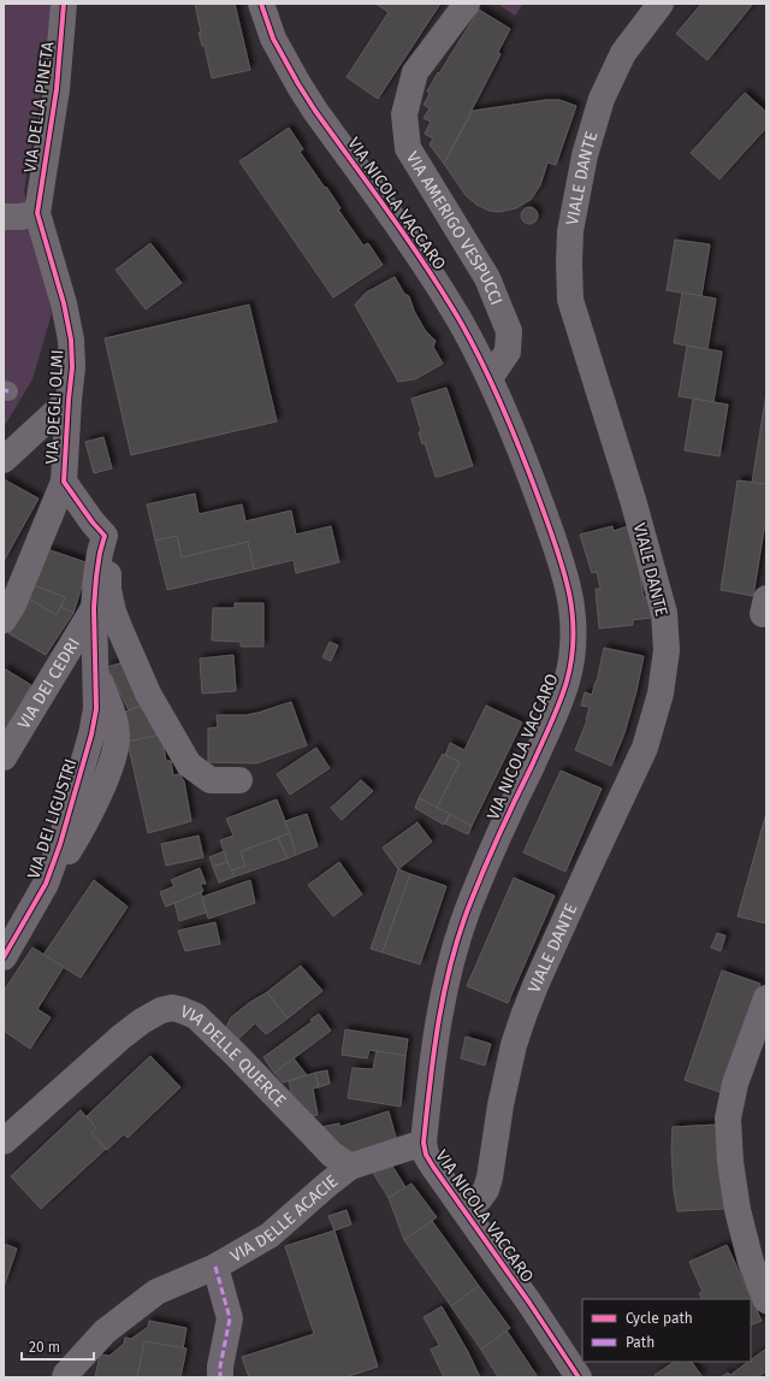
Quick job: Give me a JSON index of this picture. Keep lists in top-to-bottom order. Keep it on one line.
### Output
{"streets":{"street":["VIA DELLA PINETA","VIALE DANTE","VIA NICOLA VACCARO","VIA AMERIGO VESPUCCI","VIA DEGLI OLMI","VIA DEI CEDRI","VIA DEI LIGUSTRI","VIA DELLE QUERCE","VIA DELLE ACACIE"]},"crossings":[["VIA DELLA PINETA","VIA DEGLI OLMI"],["VIALE DANTE","VIA NICOLA VACCARO"],["VIA NICOLA VACCARO","VIA AMERIGO VESPUCCI"],["VIA DELLE QUERCE","VIA DELLE ACACIE"]],"legend":["Cycle path","Path"],"scale_bar":"20 m"}
